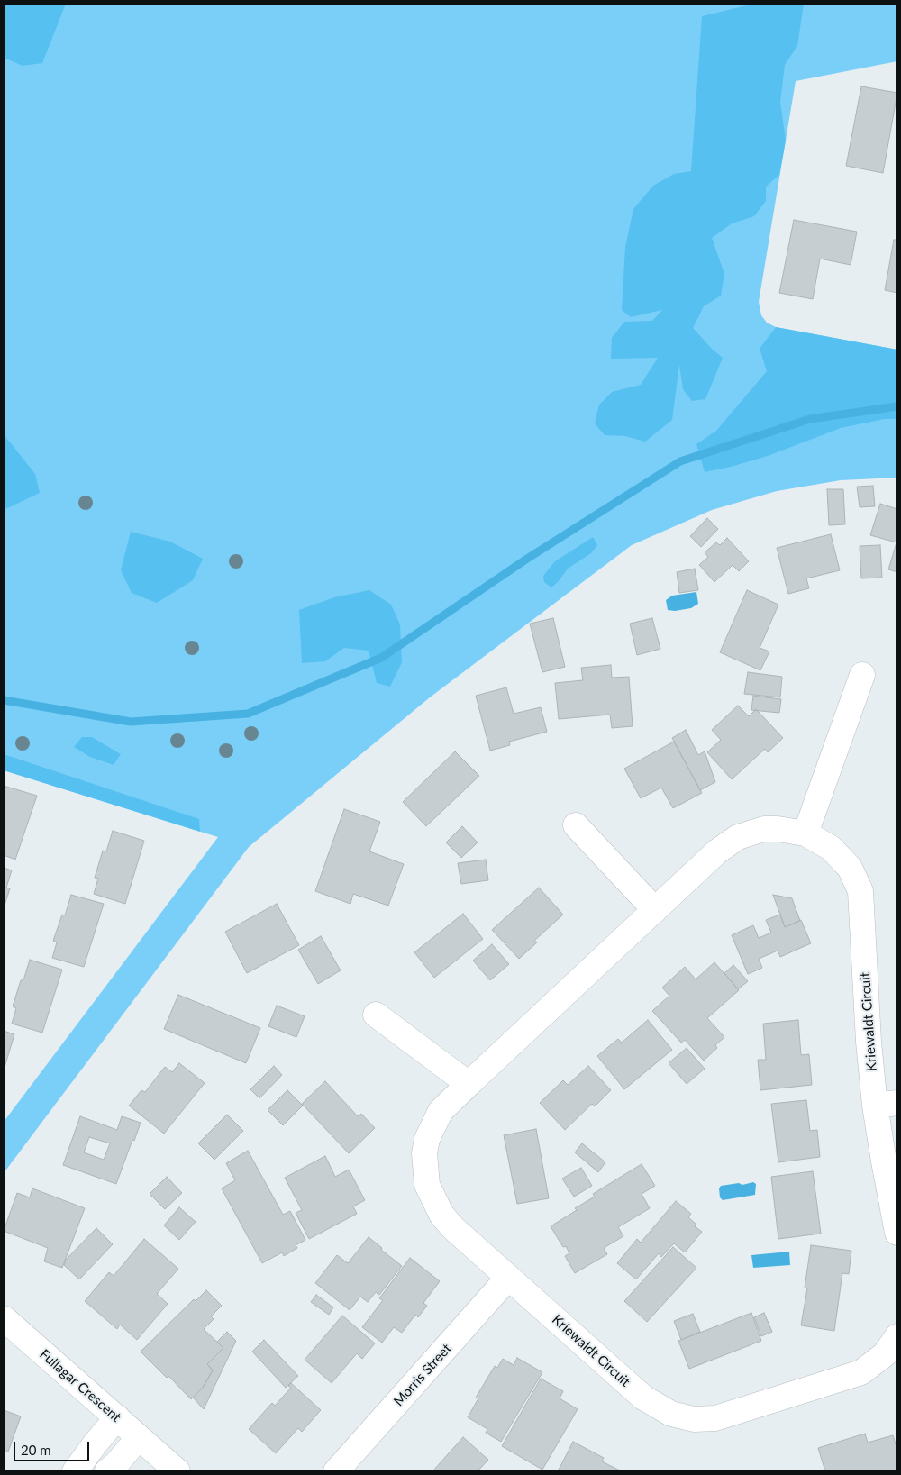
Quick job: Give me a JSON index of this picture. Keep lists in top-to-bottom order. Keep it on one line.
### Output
{"streets":{"street":["Kriewaldt Circuit","Morris Street","Fullagar Crescent"]},"crossings":[["Kriewaldt Circuit","Morris Street"]],"scale_bar":"20 m"}
